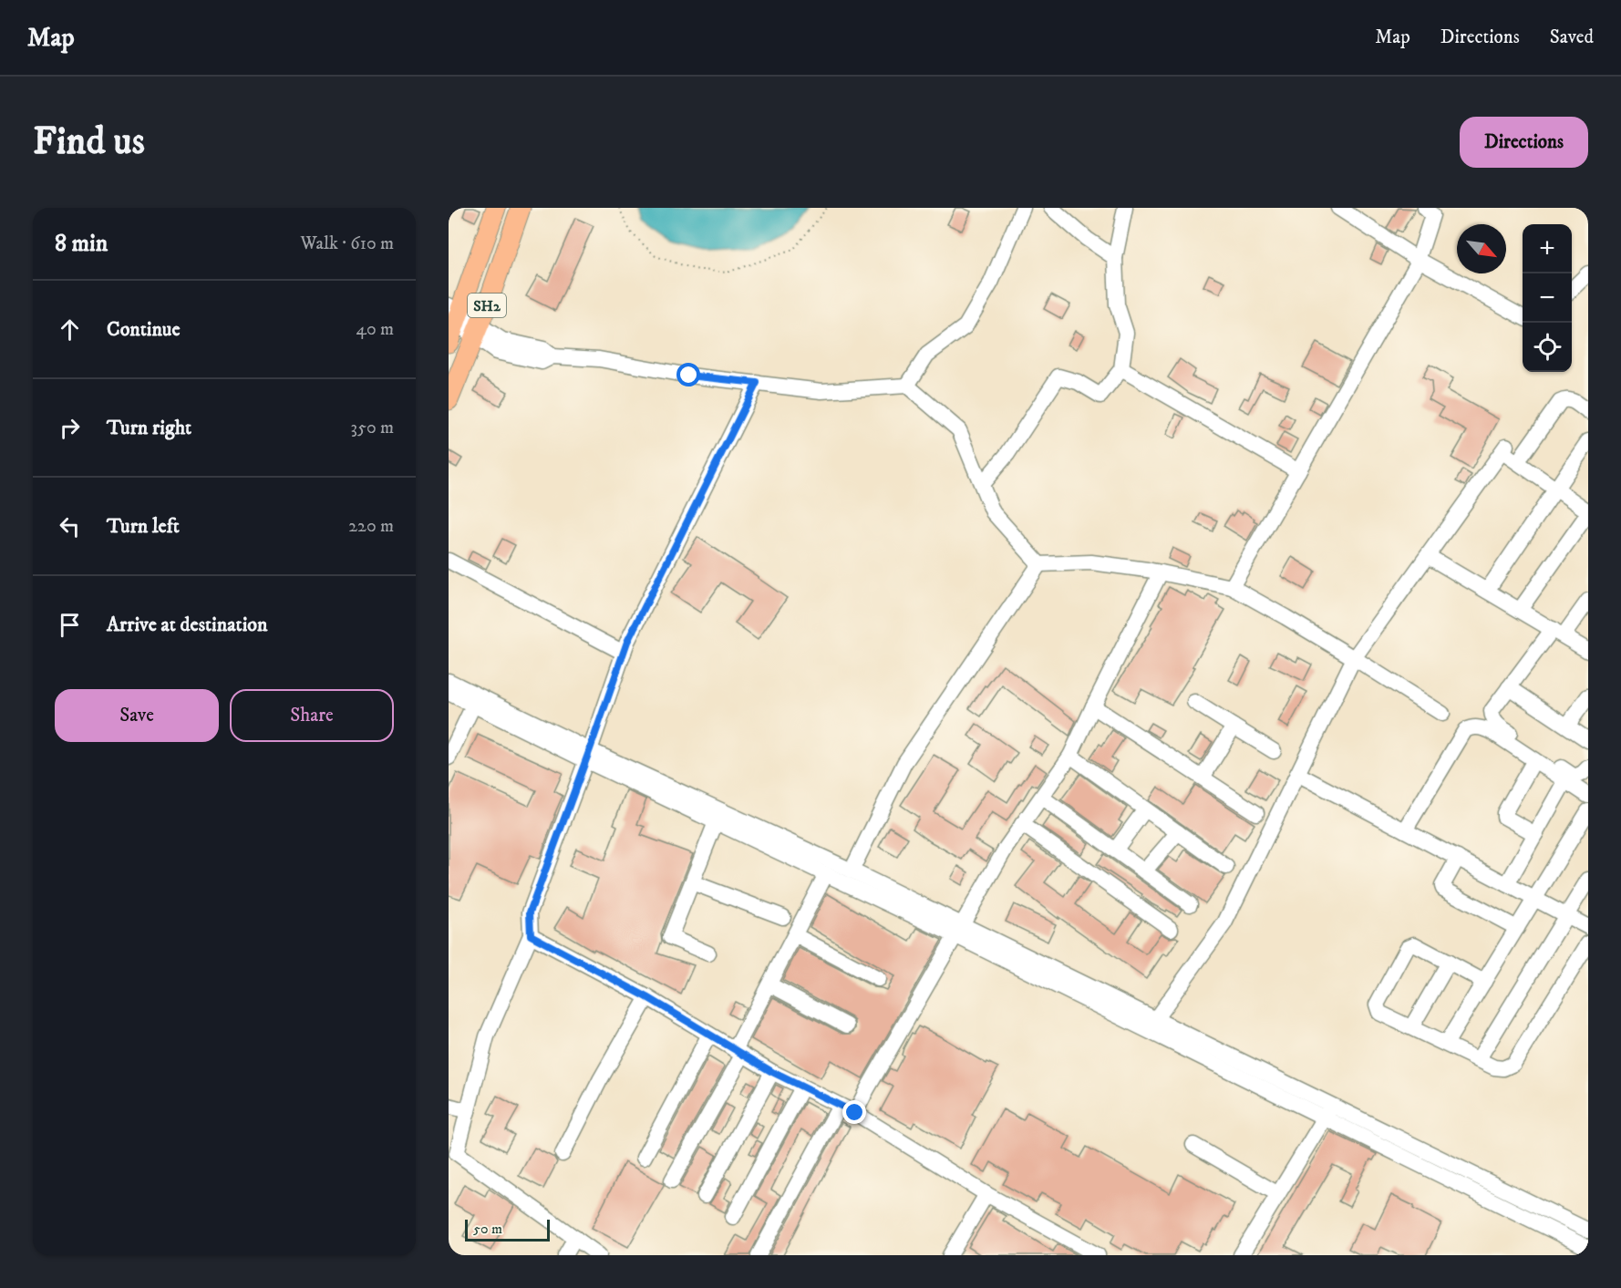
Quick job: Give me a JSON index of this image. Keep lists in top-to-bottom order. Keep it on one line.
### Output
{"streets":{"main road":["SH2"]},"scale_bar":"50 m","north":"bottom right","page":{"header":"Map","nav":["Map","Directions","Saved"],"buttons":["Directions",["Save","Share"]],"title":"Find us","heading":["8 min","Walk · 610 m"],"map_buttons":["+","−"],"list":[["Continue","40 m"],["Turn right","350 m"],["Turn left","220 m"],"Arrive at destination"],"scale":"50 m"}}
